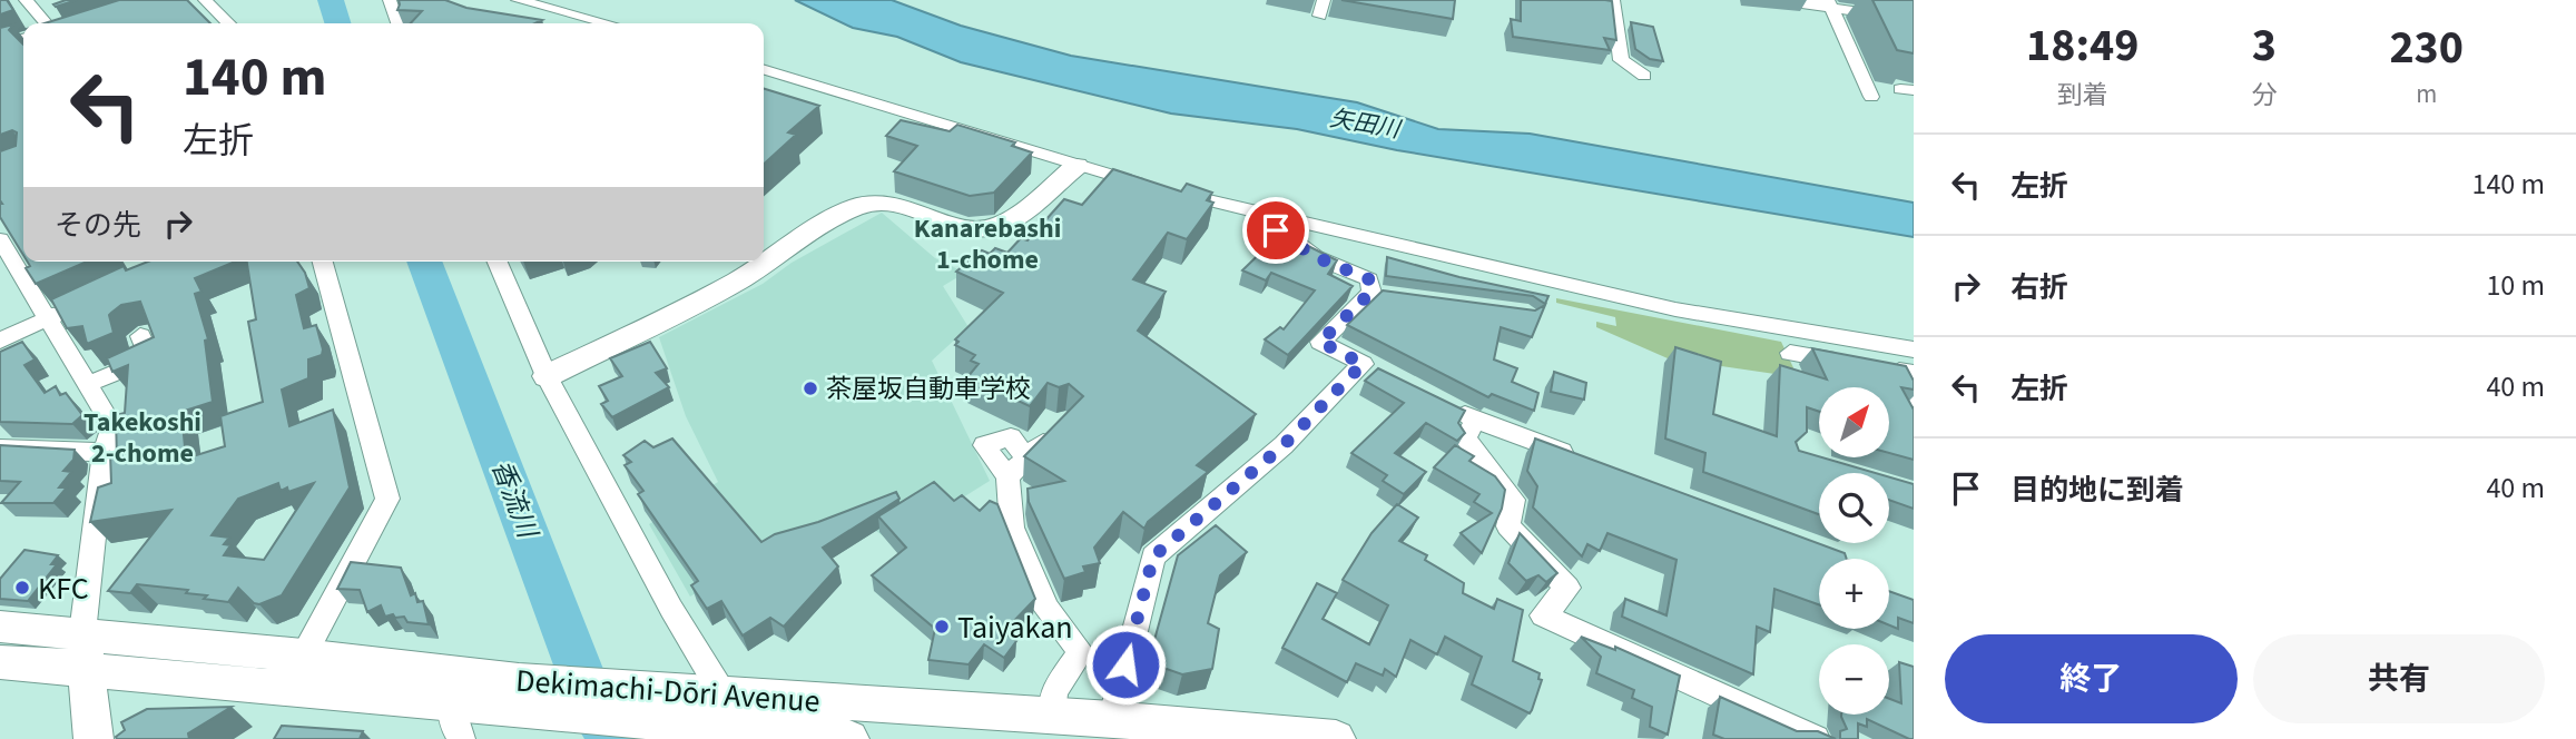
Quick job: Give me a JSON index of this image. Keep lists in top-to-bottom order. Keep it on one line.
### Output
{"streets":{"main road":["Dekimachi-Dōri Avenue"]},"districts":["Kanarebashi 1-chome","Takekoshi 2-chome"],"water":["矢田川","香流川"],"places":["茶屋坂自動車学校","KFC","Taiyakan"],"north":"top right","page":{"eta":["18:49","到着","3","分","230","m"],"turn":["140 m","左折"],"list":[{"name":"左折","value":"140 m"},{"name":"右折","value":"10 m"},{"name":"左折","value":"40 m"},{"name":"目的地に到着","value":"40 m"}],"then":"その先","map_buttons":["+","−"],"buttons":["終了","共有"]}}
